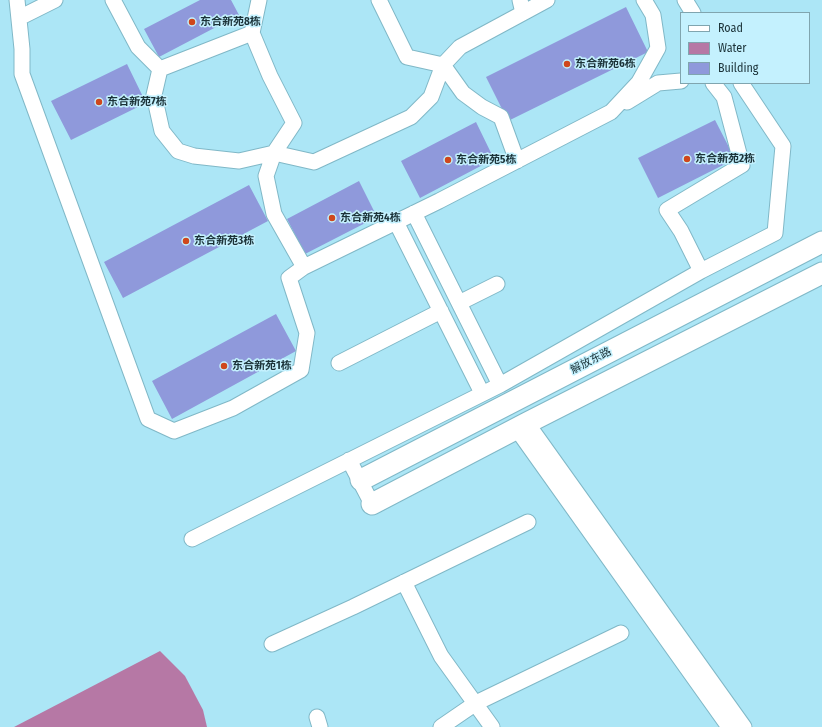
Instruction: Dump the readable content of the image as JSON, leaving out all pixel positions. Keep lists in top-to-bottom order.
{
  "streets": {
    "main road": ["解放东路"]
  },
  "places": [
    "东合新苑8栋",
    "东合新苑6栋",
    "东合新苑7栋",
    "东合新苑2栋",
    "东合新苑5栋",
    "东合新苑4栋",
    "东合新苑3栋",
    "东合新苑1栋"
  ],
  "legend": ["Road", "Water", "Building"]
}
